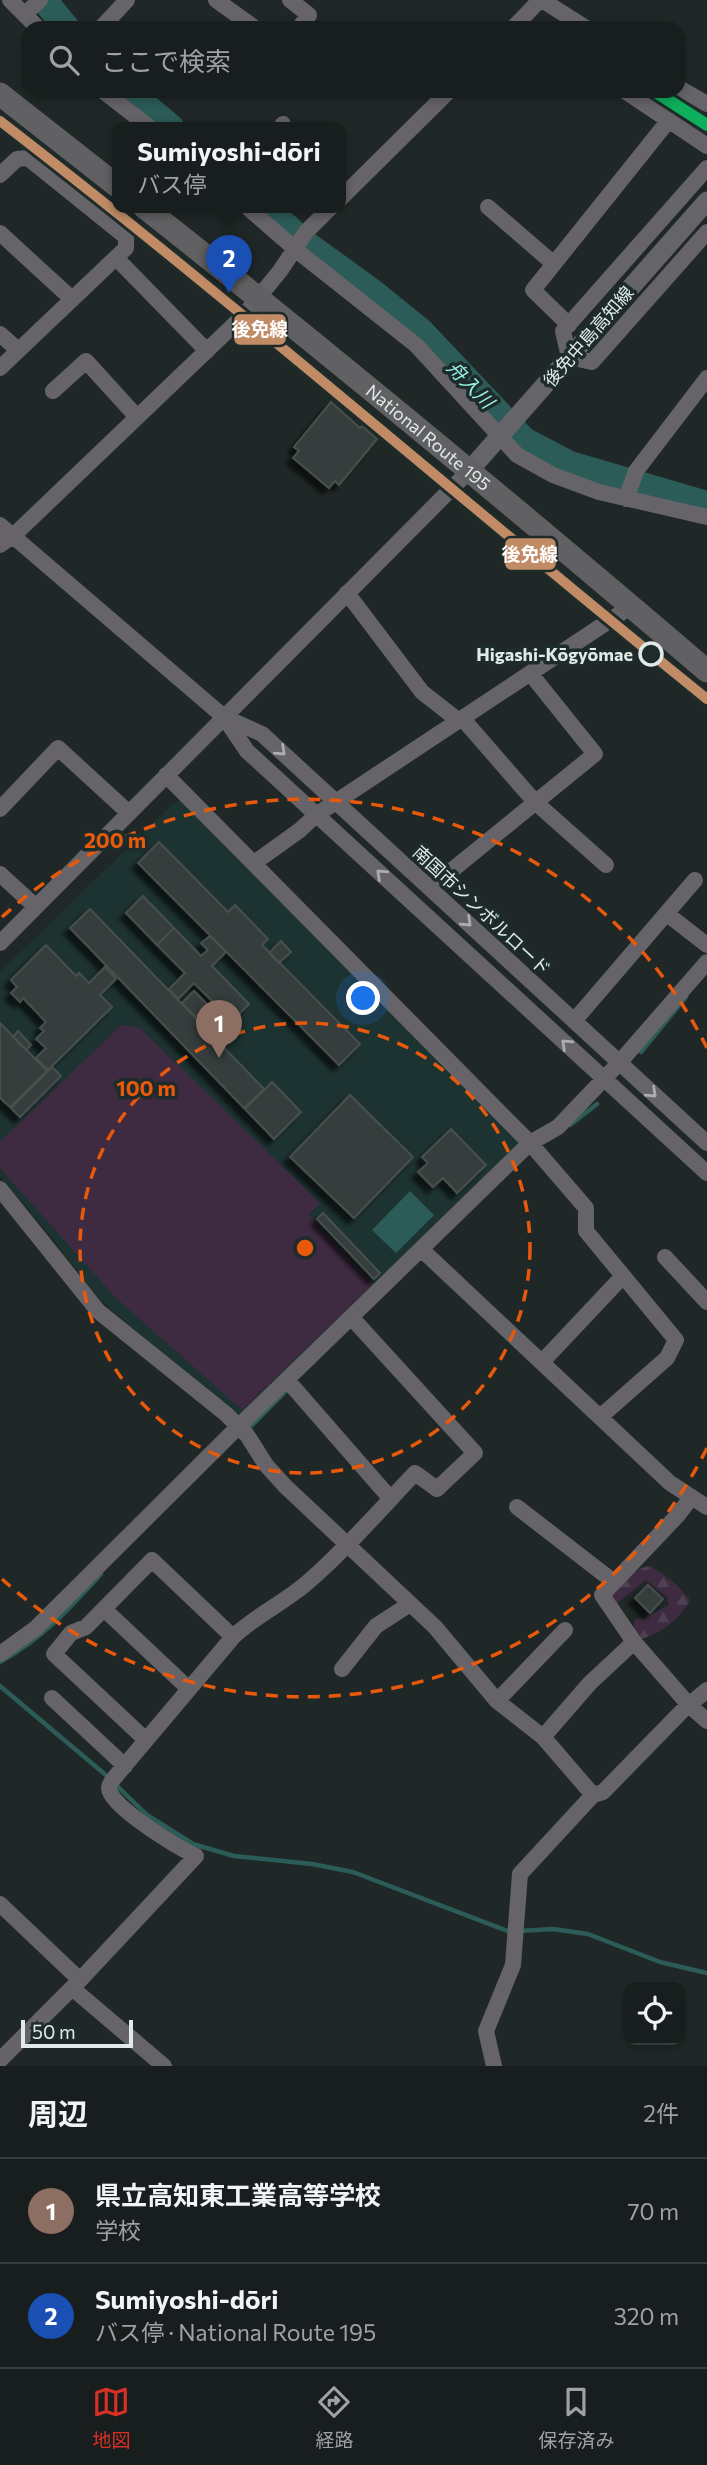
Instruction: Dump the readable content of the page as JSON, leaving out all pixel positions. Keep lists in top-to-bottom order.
{
  "streets": {
    "highway": ["National Route 195"],
    "main road": ["後免中島高知線"],
    "street": ["南国市シンボルロード"]
  },
  "crossings": [
    ["後免中島高知線", "National Route 195"]
  ],
  "water": ["舟入川"],
  "places": ["Higashi-Kōgyōmae"],
  "lines": ["transit line 後免線"],
  "scale_bar": "50 m",
  "page": {
    "search": "ここで検索",
    "popup": ["Sumiyoshi-dōri", "バス停"],
    "pins": ["2", "1"],
    "scale": "50 m",
    "heading": ["周辺", "2件"],
    "list": [
      {
        "mark": "1",
        "name": "県立高知東工業高等学校",
        "note": "学校",
        "value": "70 m"
      },
      {
        "mark": "2",
        "name": "Sumiyoshi-dōri",
        "note": "バス停 · National Route 195",
        "value": "320 m"
      }
    ],
    "nav": ["地図", "経路", "保存済み"]
  },
  "rings": ["200 m", "100 m"]
}
